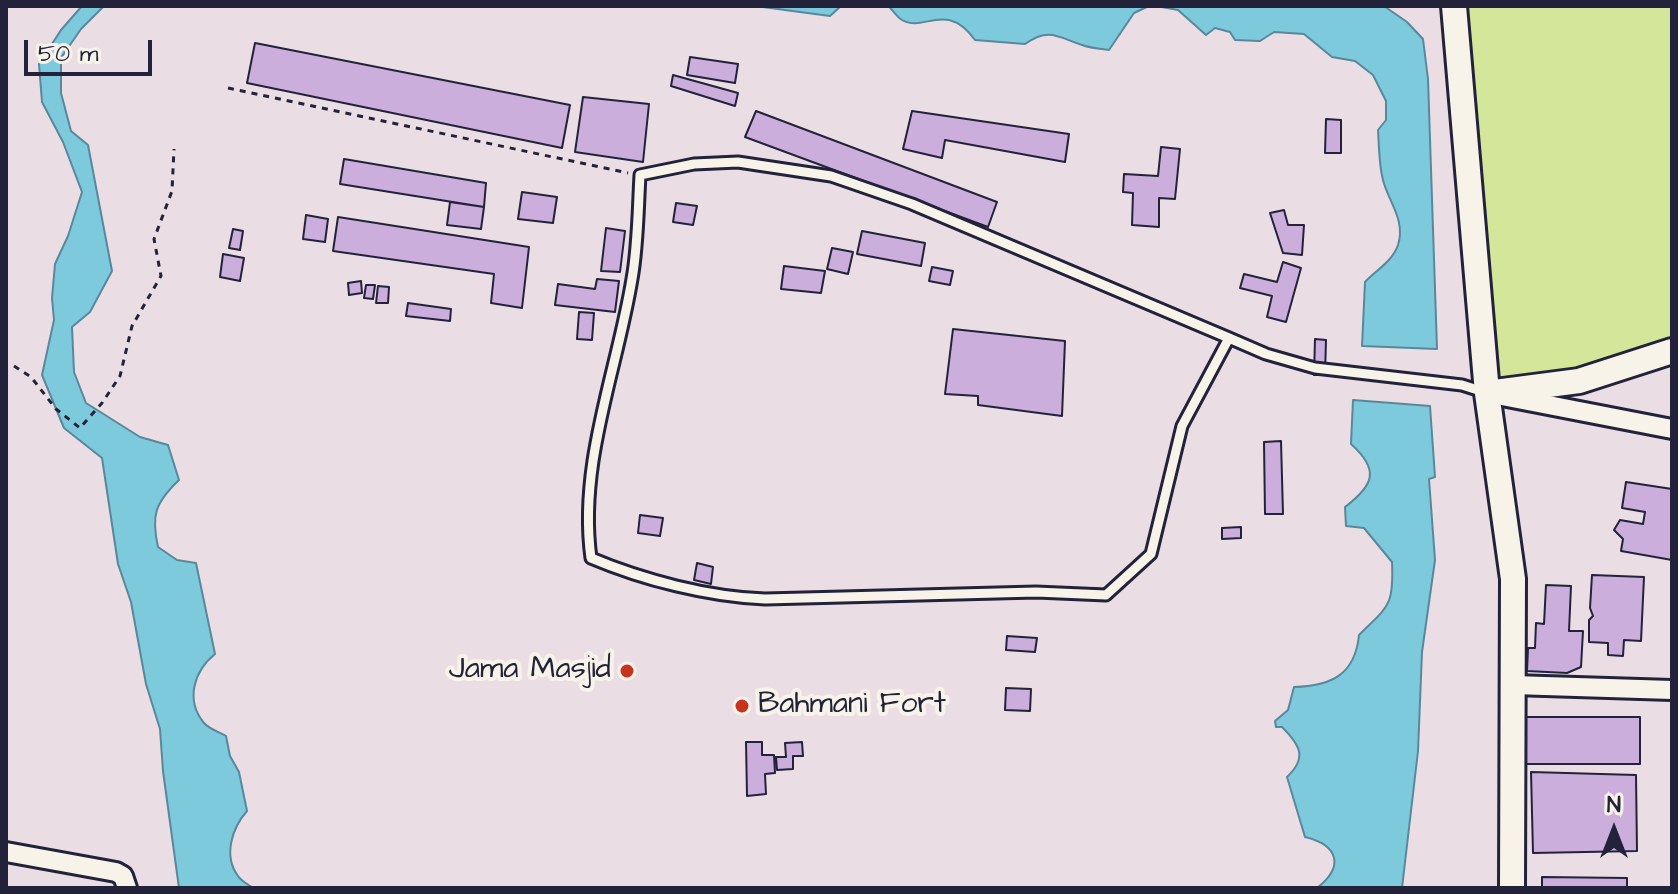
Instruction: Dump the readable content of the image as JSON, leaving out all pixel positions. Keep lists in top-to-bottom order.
{
  "places": ["Jama Masjid", "Bahmani Fort"],
  "scale_bar": "50 m",
  "north": "top"
}
